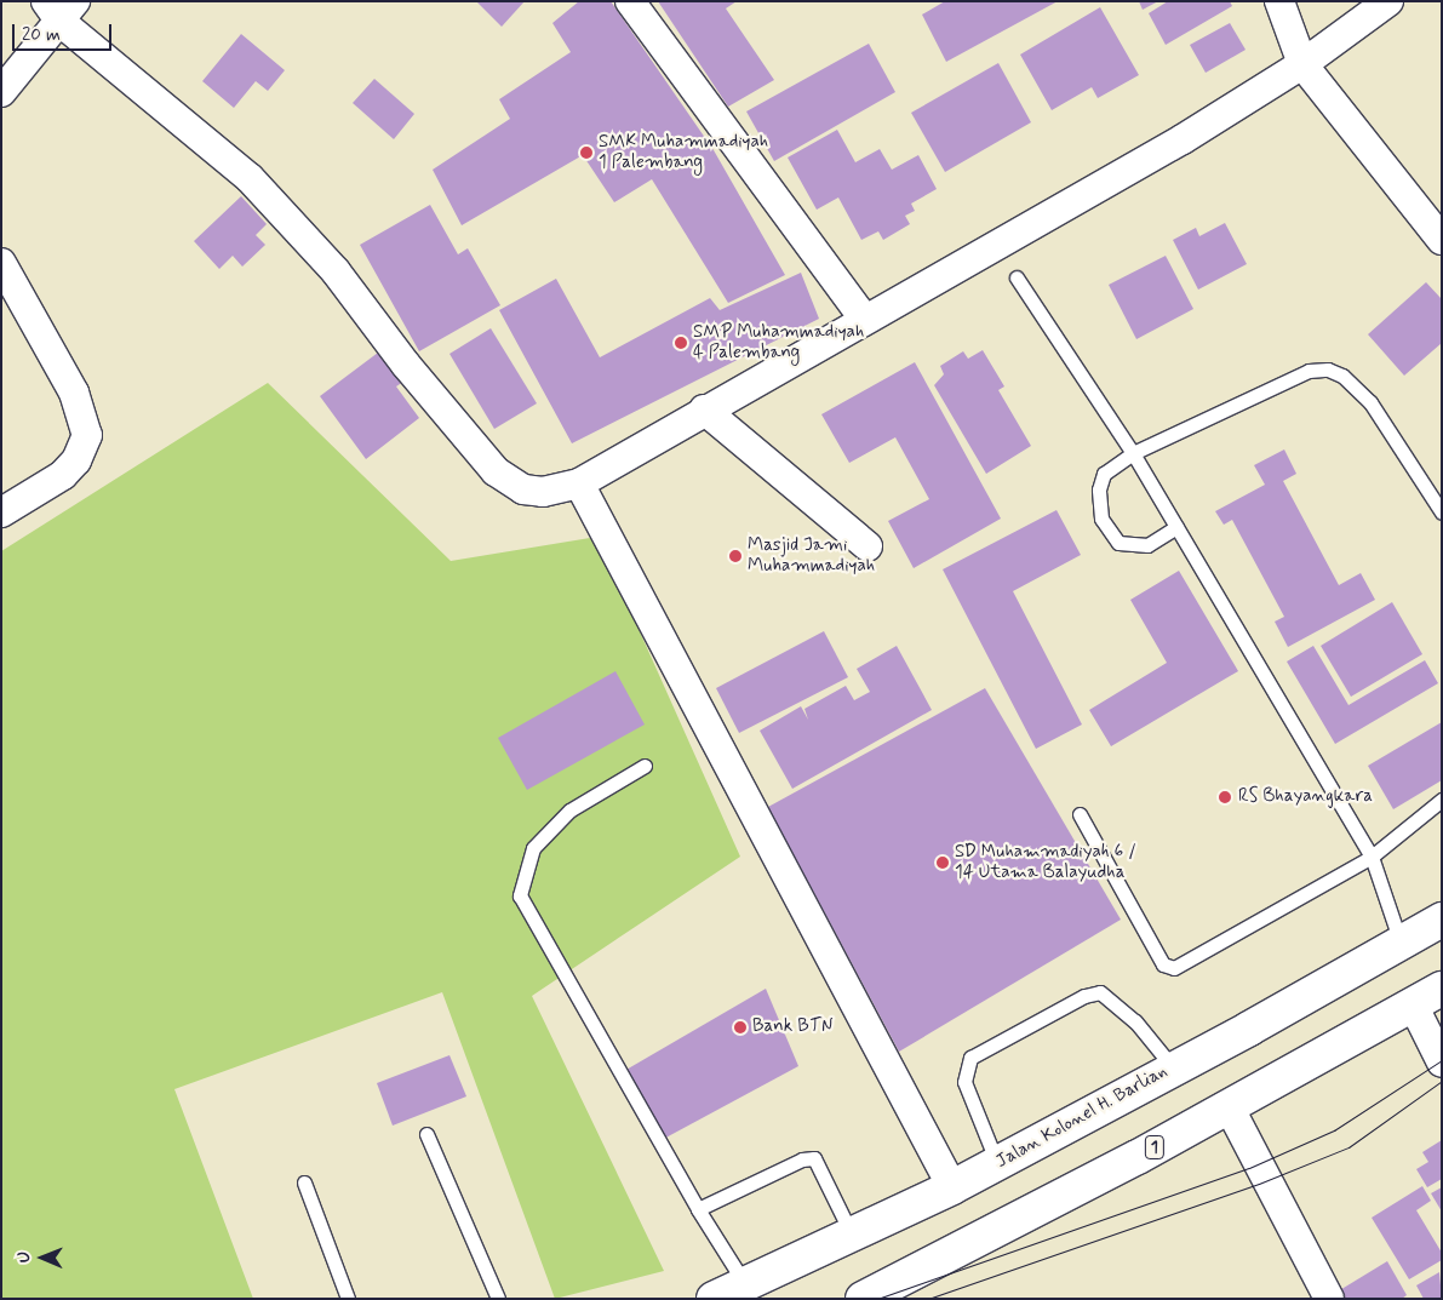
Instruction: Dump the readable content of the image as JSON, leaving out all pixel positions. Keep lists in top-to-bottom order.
{
  "streets": {
    "highway": ["Jalan Kolonel H. Barlian", "1"]
  },
  "places": [
    "SMK Muhammadiyah 1 Palembang",
    "SMP Muhammadiyah 4 Palembang",
    "Masjid Jami Muhammadiyah",
    "RS Bhayangkara",
    "SD Muhammadiyah 6 / 14 Utama Balayudha",
    "Bank BTN"
  ],
  "scale_bar": "20 m",
  "north": "left"
}
